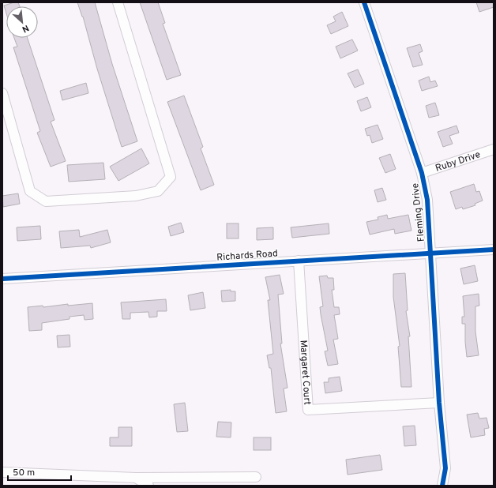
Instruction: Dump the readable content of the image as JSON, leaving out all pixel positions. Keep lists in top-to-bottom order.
{
  "streets": {
    "street": [
      "Ruby Drive",
      "Fleming Drive",
      "Richards Road",
      "Margaret Court"
    ]
  },
  "crossings": [
    ["Ruby Drive", "Fleming Drive"],
    ["Fleming Drive", "Richards Road"],
    ["Fleming Drive", "Margaret Court"],
    ["Richards Road", "Margaret Court"]
  ],
  "scale_bar": "50 m",
  "north": "bottom right"
}
